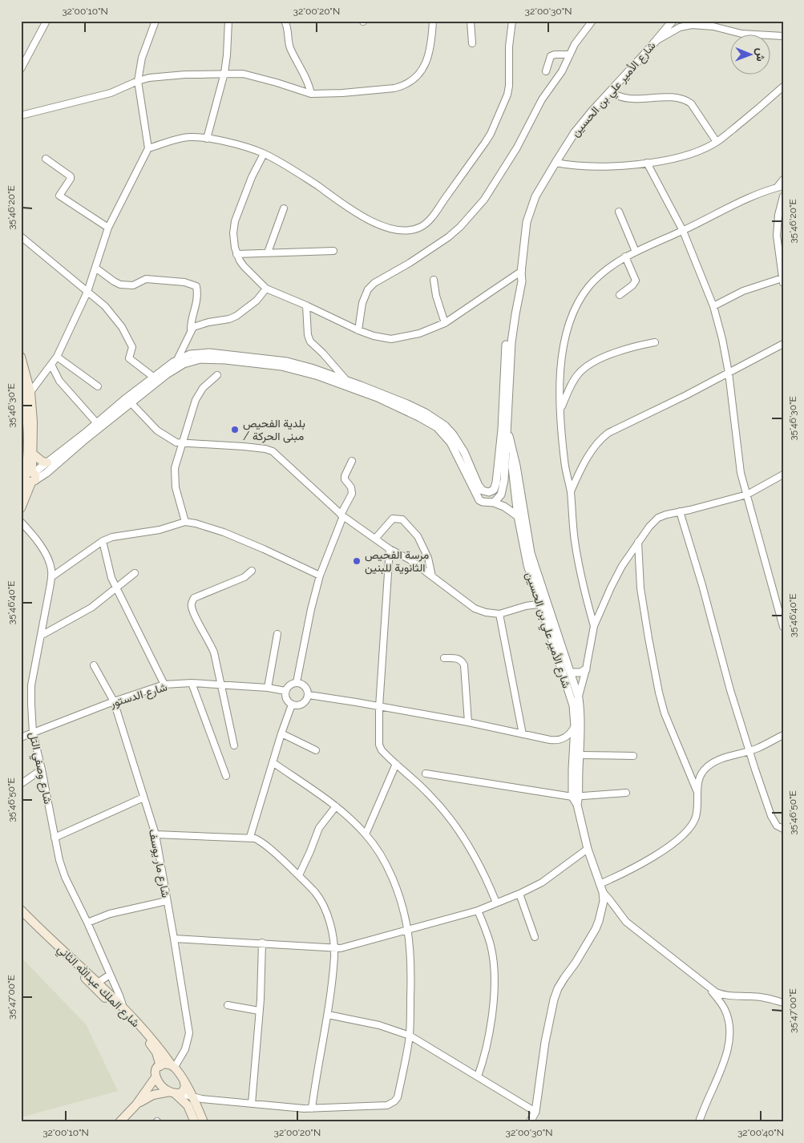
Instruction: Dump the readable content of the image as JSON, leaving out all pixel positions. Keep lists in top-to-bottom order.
{
  "streets": {
    "main road": ["شارع الملك عبدالله الثاني"],
    "street": [
      "شارع الأمير علي بن الحسين",
      "شارع الدستور",
      "شارع وصفي التل",
      "شارع مار يوسف"
    ]
  },
  "crossings": [
    ["شارع الدستور", "شارع وصفي التل"],
    ["شارع الدستور", "شارع مار يوسف"],
    ["شارع وصفي التل", "شارع الملك عبدالله الثاني"],
    ["شارع مار يوسف", "شارع الملك عبدالله الثاني"]
  ],
  "places": ["بلدية الفحيص / مبنى الحركة", "مرسة الفحيص الثانوية للبنين"],
  "north": "right",
  "coordinates": [
    "32°00'10\"N",
    "32°00'20\"N",
    "32°00'30\"N",
    "35°46'20\"E",
    "35°46'30\"E",
    "35°46'40\"E",
    "35°46'50\"E",
    "35°47'00\"E",
    "32°00'40\"N"
  ]
}
